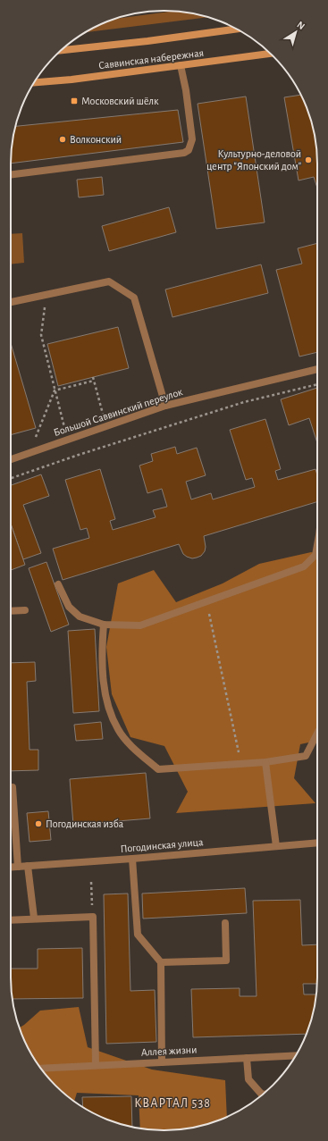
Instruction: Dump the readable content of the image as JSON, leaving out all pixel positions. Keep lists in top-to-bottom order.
{
  "streets": {
    "main road": ["Саввинская набережная"],
    "street": ["Большой Саввинский переулок", "Погодинская улица", "Аллея жизни"]
  },
  "districts": ["КВАРТАЛ 538"],
  "places": {
    "transit": ["Московский шёлк"],
    "other": ["Волконский", "Культурно-деловой центр \"Японский дом\"", "Погодинская изба"]
  },
  "north": "top right"
}
